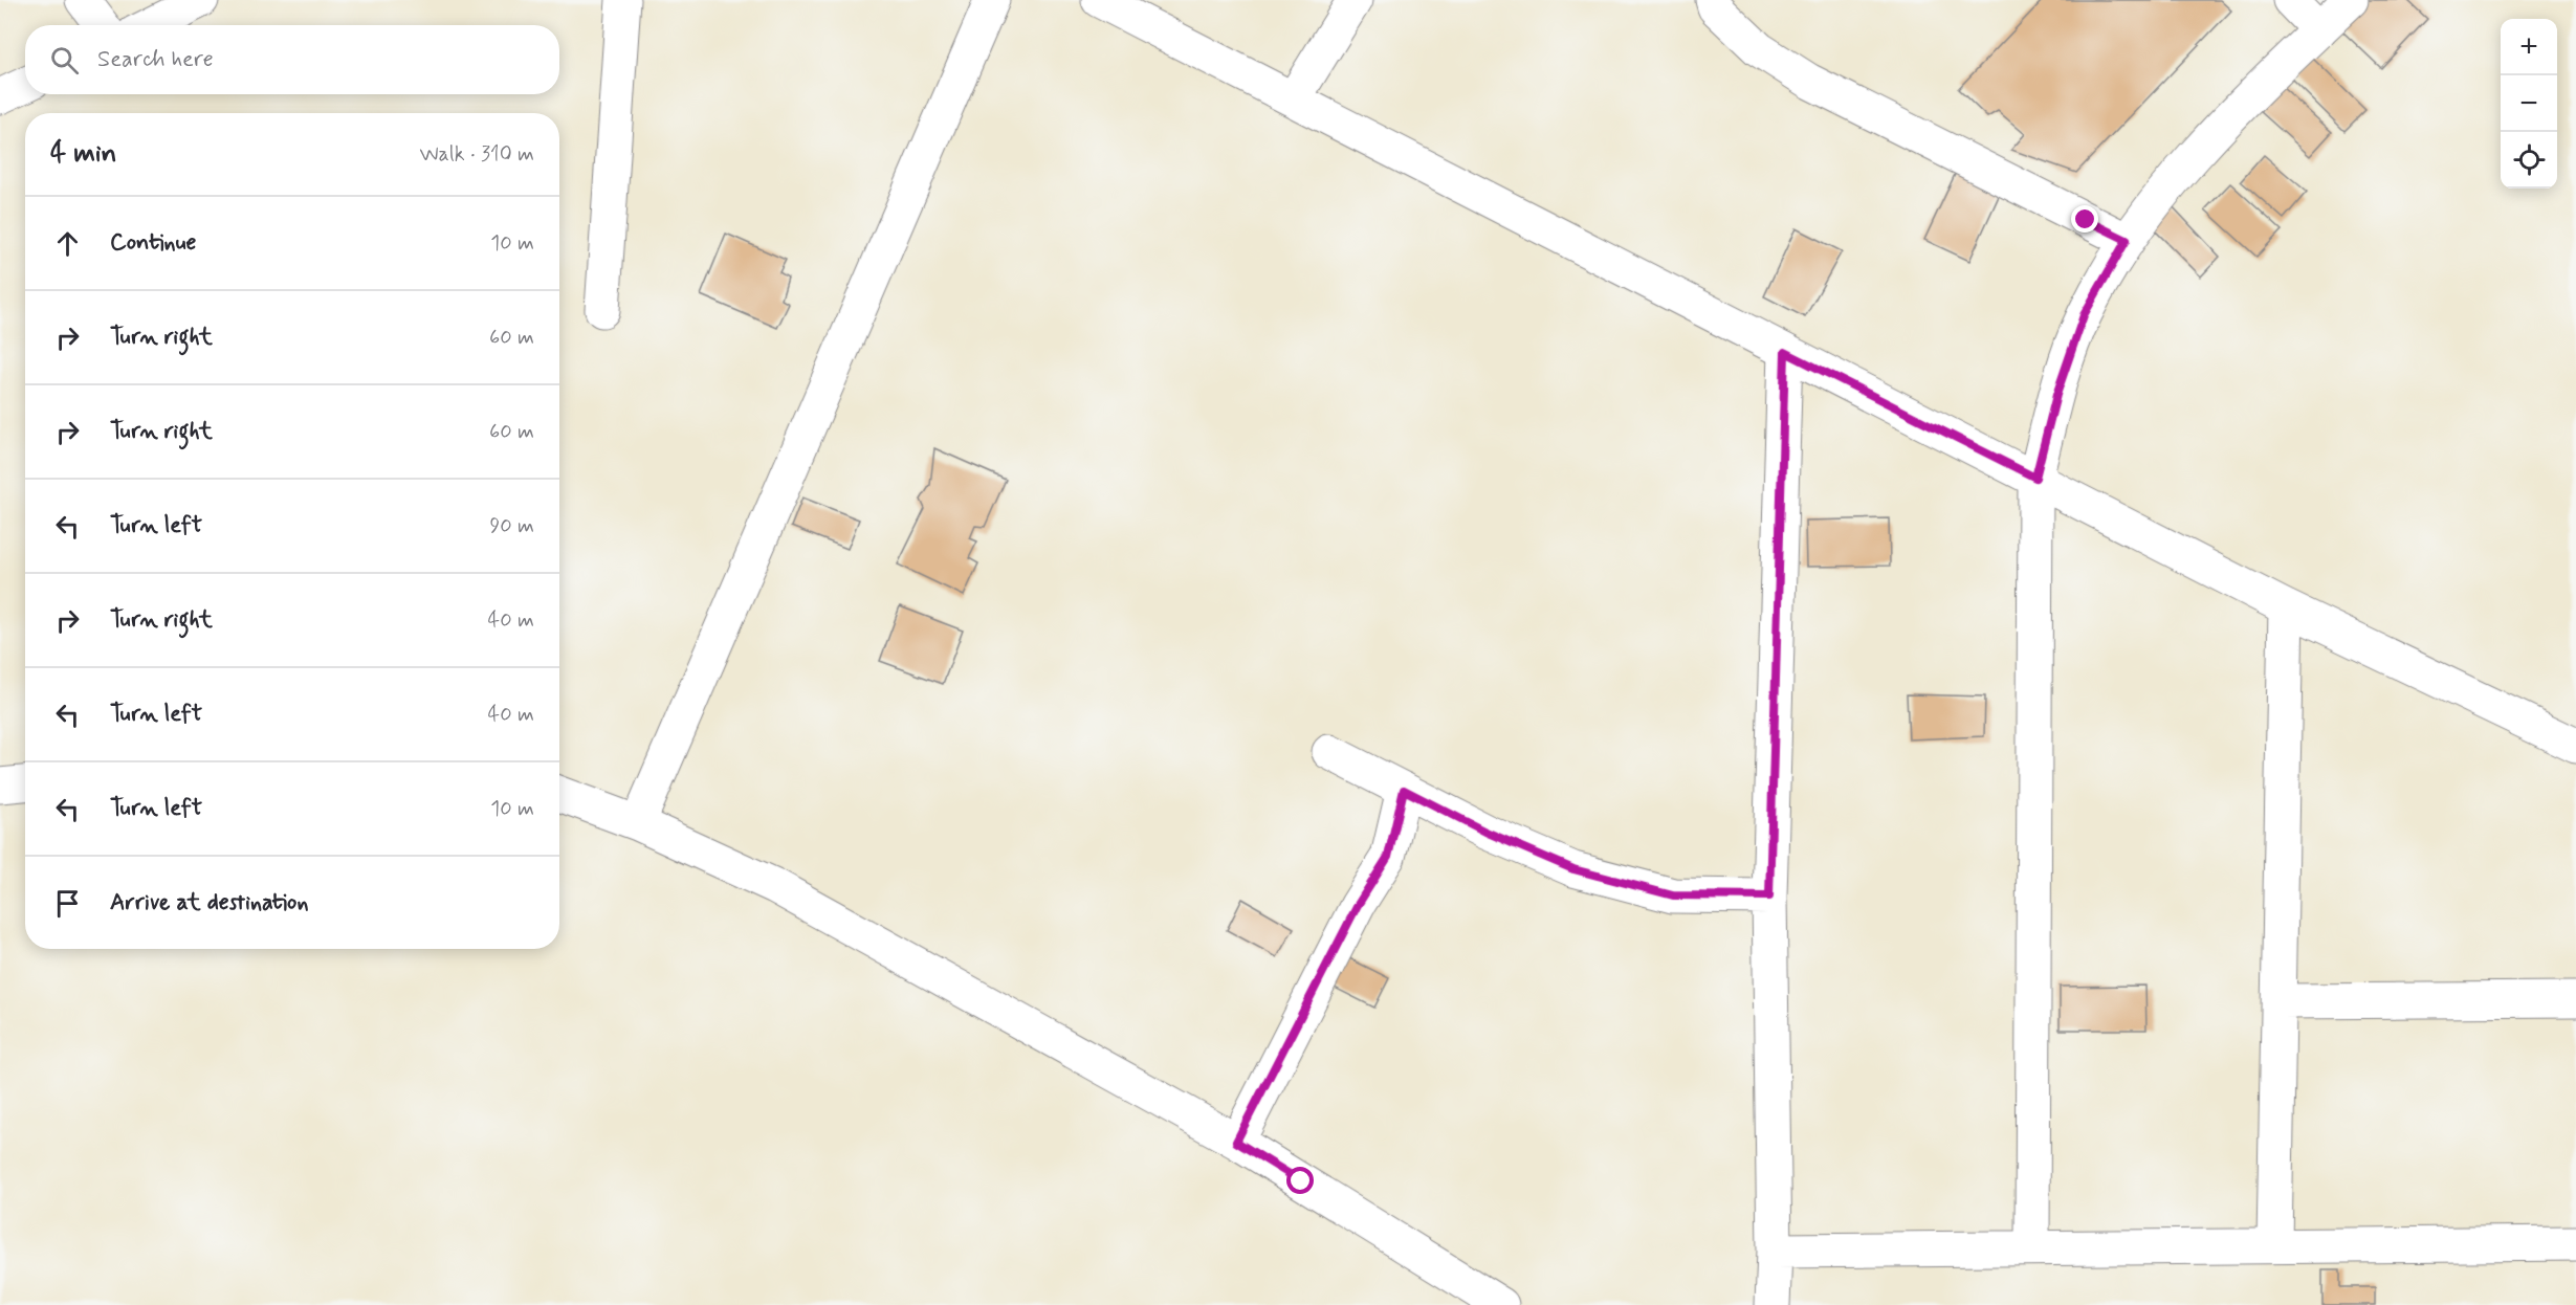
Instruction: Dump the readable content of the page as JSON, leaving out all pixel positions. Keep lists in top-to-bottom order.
{
  "page": {
    "map_buttons": ["+", "−"],
    "search": "Search here",
    "heading": ["4 min", "Walk · 310 m"],
    "list": [
      ["Continue", "10 m"],
      ["Turn right", "60 m"],
      ["Turn right", "60 m"],
      ["Turn left", "90 m"],
      ["Turn right", "40 m"],
      ["Turn left", "40 m"],
      ["Turn left", "10 m"],
      "Arrive at destination"
    ]
  }
}
